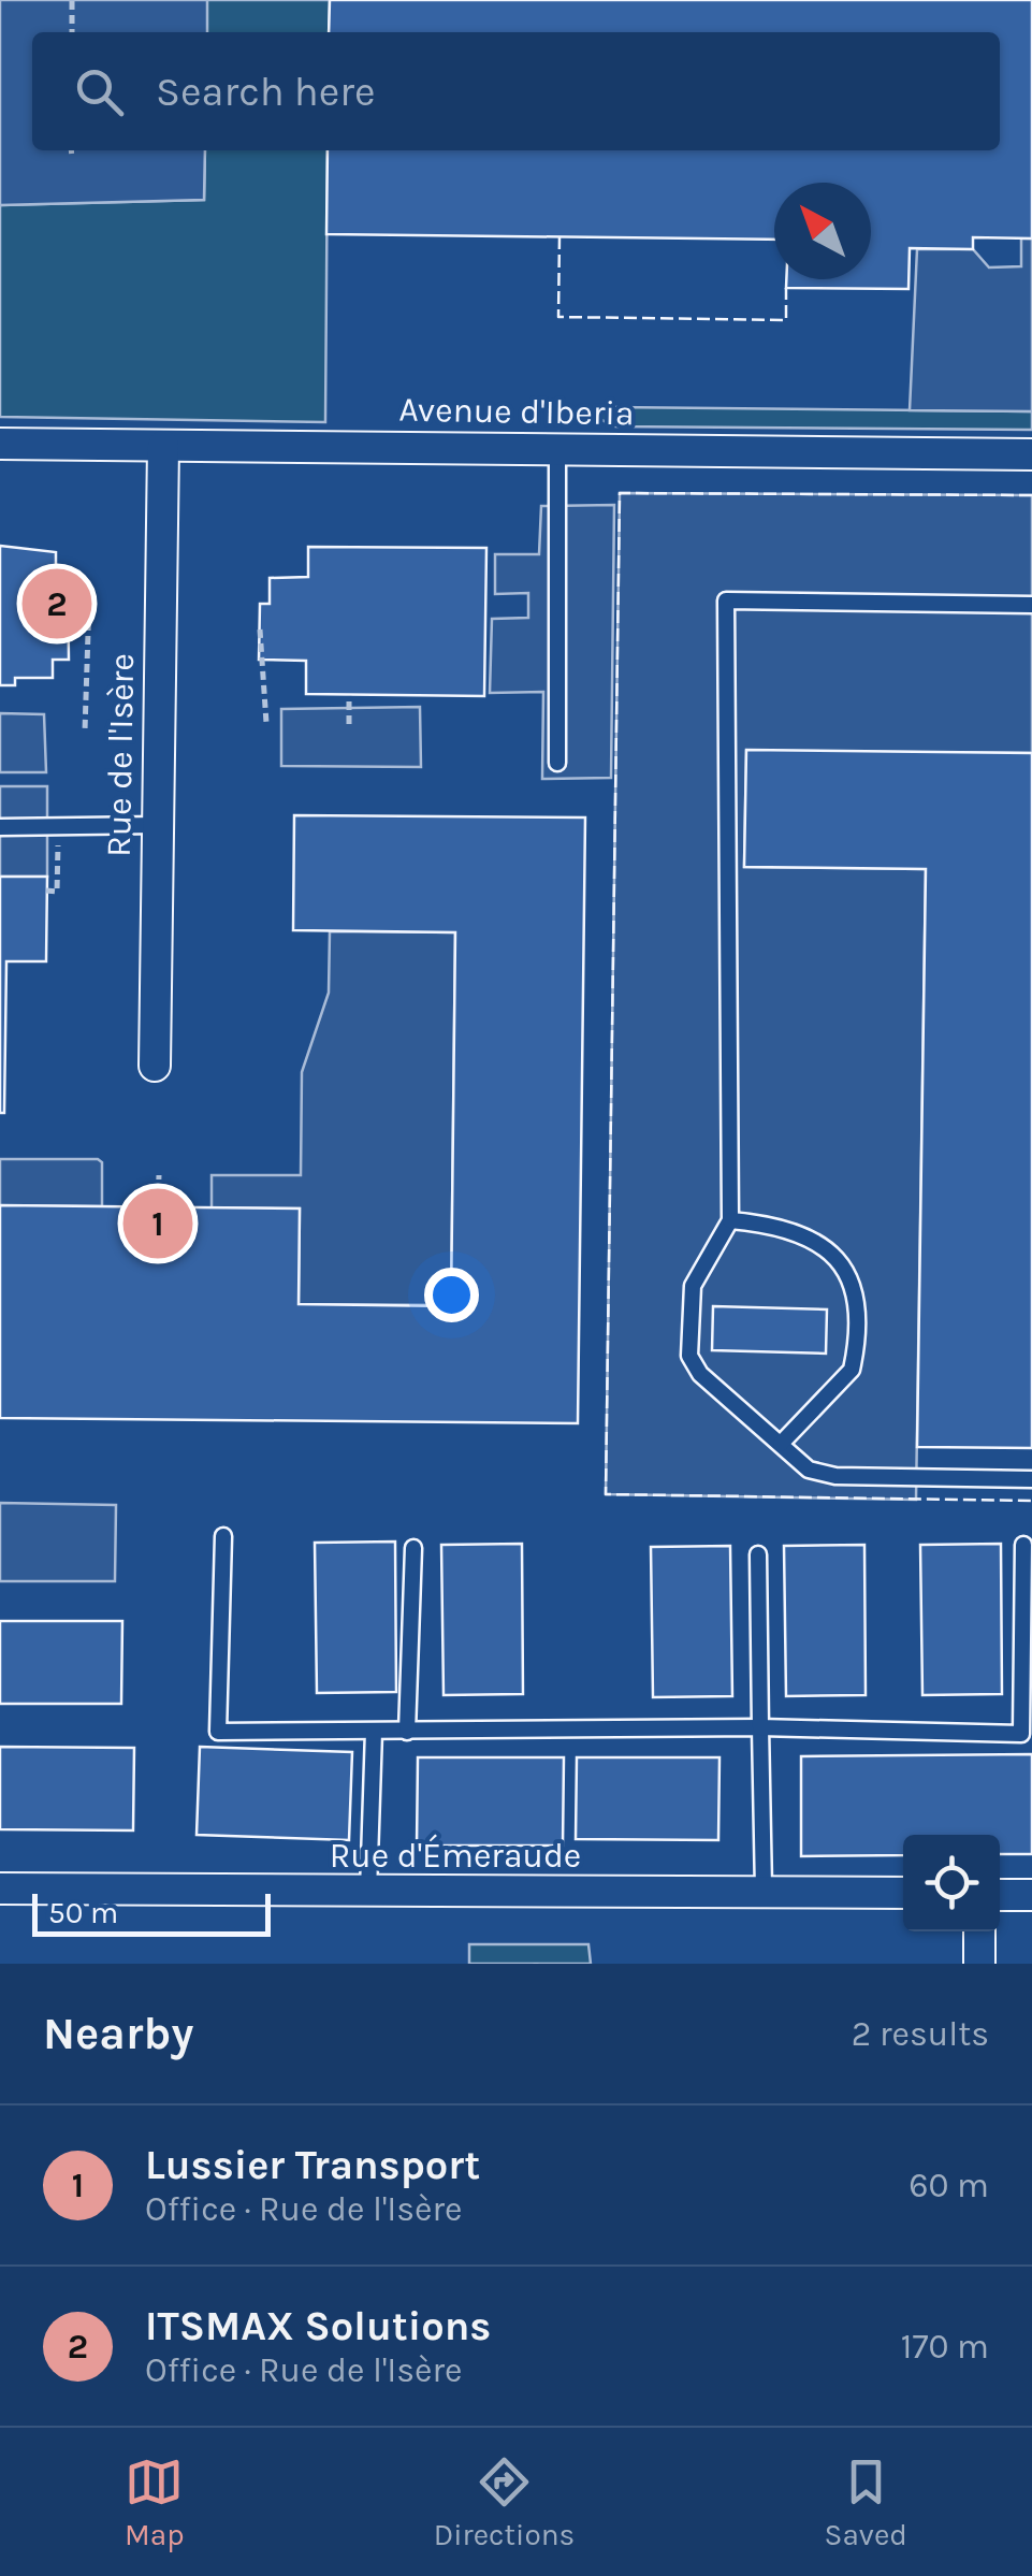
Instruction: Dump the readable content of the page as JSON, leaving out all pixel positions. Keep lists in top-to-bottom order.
{
  "streets": {
    "street": ["Avenue d'Iberia", "Rue de l'Isère", "Rue d'Émeraude"]
  },
  "crossings": [
    ["Avenue d'Iberia", "Rue de l'Isère"]
  ],
  "scale_bar": "50 m",
  "north": "top left",
  "page": {
    "search": "Search here",
    "pins": ["2", "1"],
    "scale": "50 m",
    "heading": ["Nearby", "2 results"],
    "list": [
      {
        "mark": "1",
        "name": "Lussier Transport",
        "note": "Office · Rue de l'Isère",
        "value": "60 m"
      },
      {
        "mark": "2",
        "name": "ITSMAX Solutions",
        "note": "Office · Rue de l'Isère",
        "value": "170 m"
      }
    ],
    "nav": ["Map", "Directions", "Saved"]
  }
}
